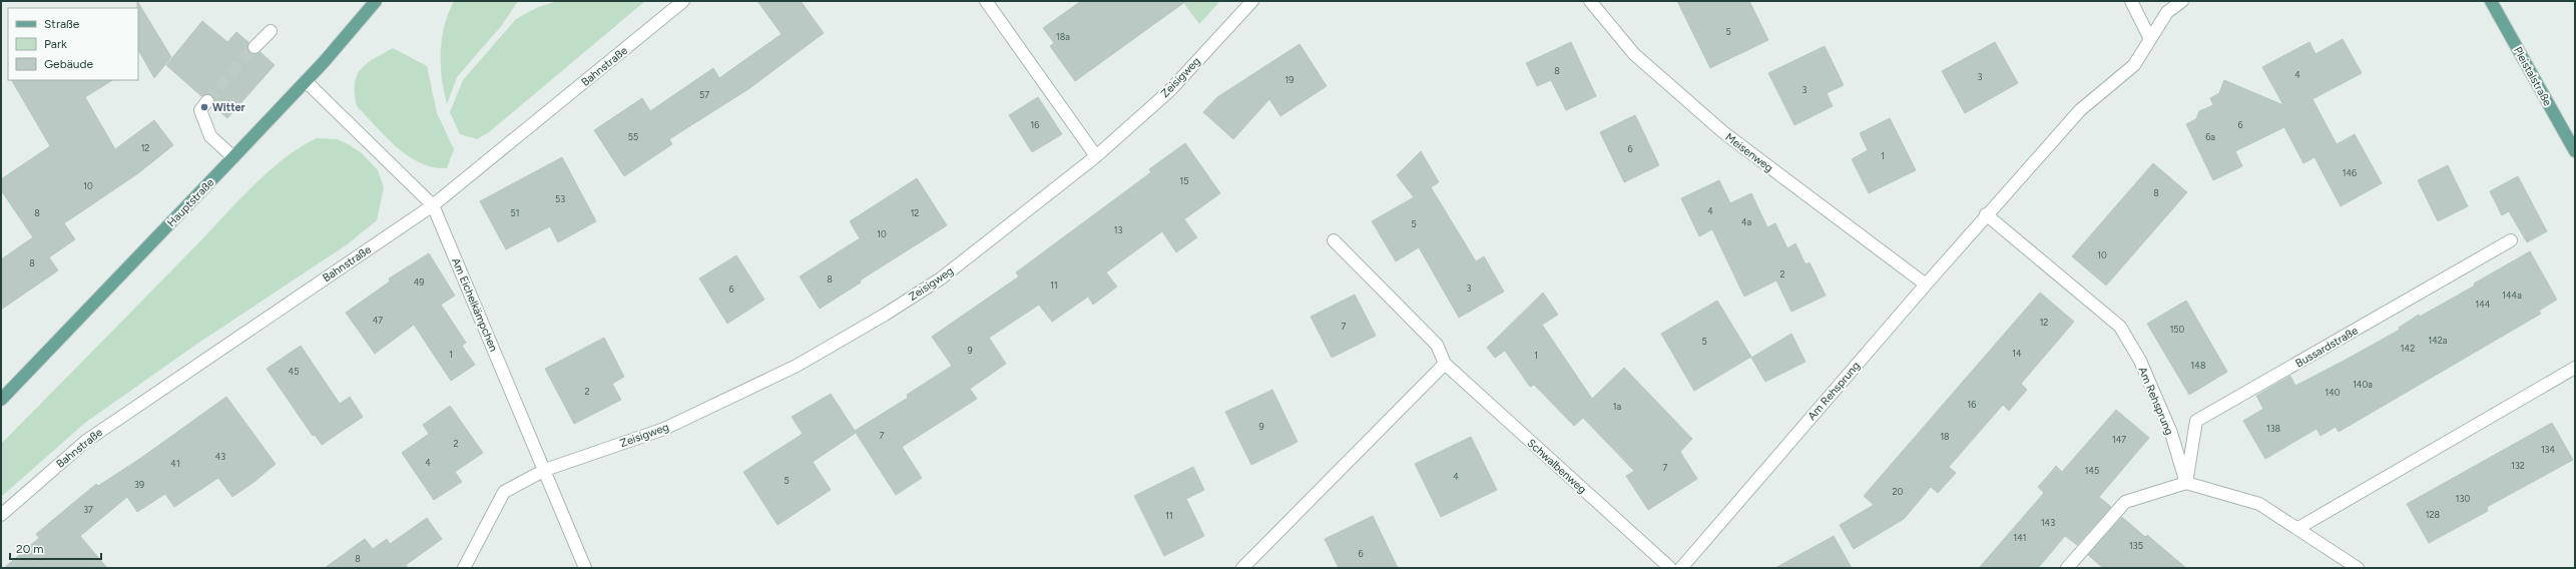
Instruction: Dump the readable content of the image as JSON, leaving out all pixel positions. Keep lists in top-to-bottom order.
{
  "streets": {
    "main road": ["Pleistalstraße", "Hauptstraße"],
    "street": [
      "Bahnstraße",
      "Zeisigweg",
      "Meisenweg",
      "Am Eichelkämpchen",
      "Bussardstraße",
      "Am Rehsprung",
      "Schwalbenweg"
    ]
  },
  "crossings": [
    ["Bahnstraße", "Am Eichelkämpchen"],
    ["Zeisigweg", "Am Eichelkämpchen"],
    ["Meisenweg", "Am Rehsprung"],
    ["Hauptstraße", "Am Eichelkämpchen"],
    ["Bussardstraße", "Am Rehsprung"]
  ],
  "places": ["Witter"],
  "house_numbers": [
    "5",
    "18a",
    "8",
    "4",
    "3",
    "19",
    "3",
    "57",
    "16",
    "6",
    "55",
    "6a",
    "12",
    "6",
    "1",
    "146",
    "15",
    "10",
    "8",
    "53",
    "4",
    "8",
    "51",
    "12",
    "4a",
    "5",
    "13",
    "10",
    "10",
    "8",
    "2",
    "8",
    "49",
    "11",
    "3",
    "6",
    "144a",
    "144",
    "47",
    "12",
    "7",
    "150",
    "142a",
    "5",
    "142",
    "9",
    "14",
    "1",
    "1",
    "148",
    "45",
    "140a",
    "2",
    "140",
    "16",
    "1a",
    "9",
    "138",
    "7",
    "18",
    "147",
    "2",
    "134",
    "43",
    "4",
    "41",
    "132",
    "7",
    "145",
    "4",
    "5",
    "39",
    "20",
    "130",
    "37",
    "128",
    "11",
    "143",
    "141",
    "135",
    "6",
    "8"
  ],
  "legend": ["Straße", "Park", "Gebäude"],
  "scale_bar": "20 m"
}
